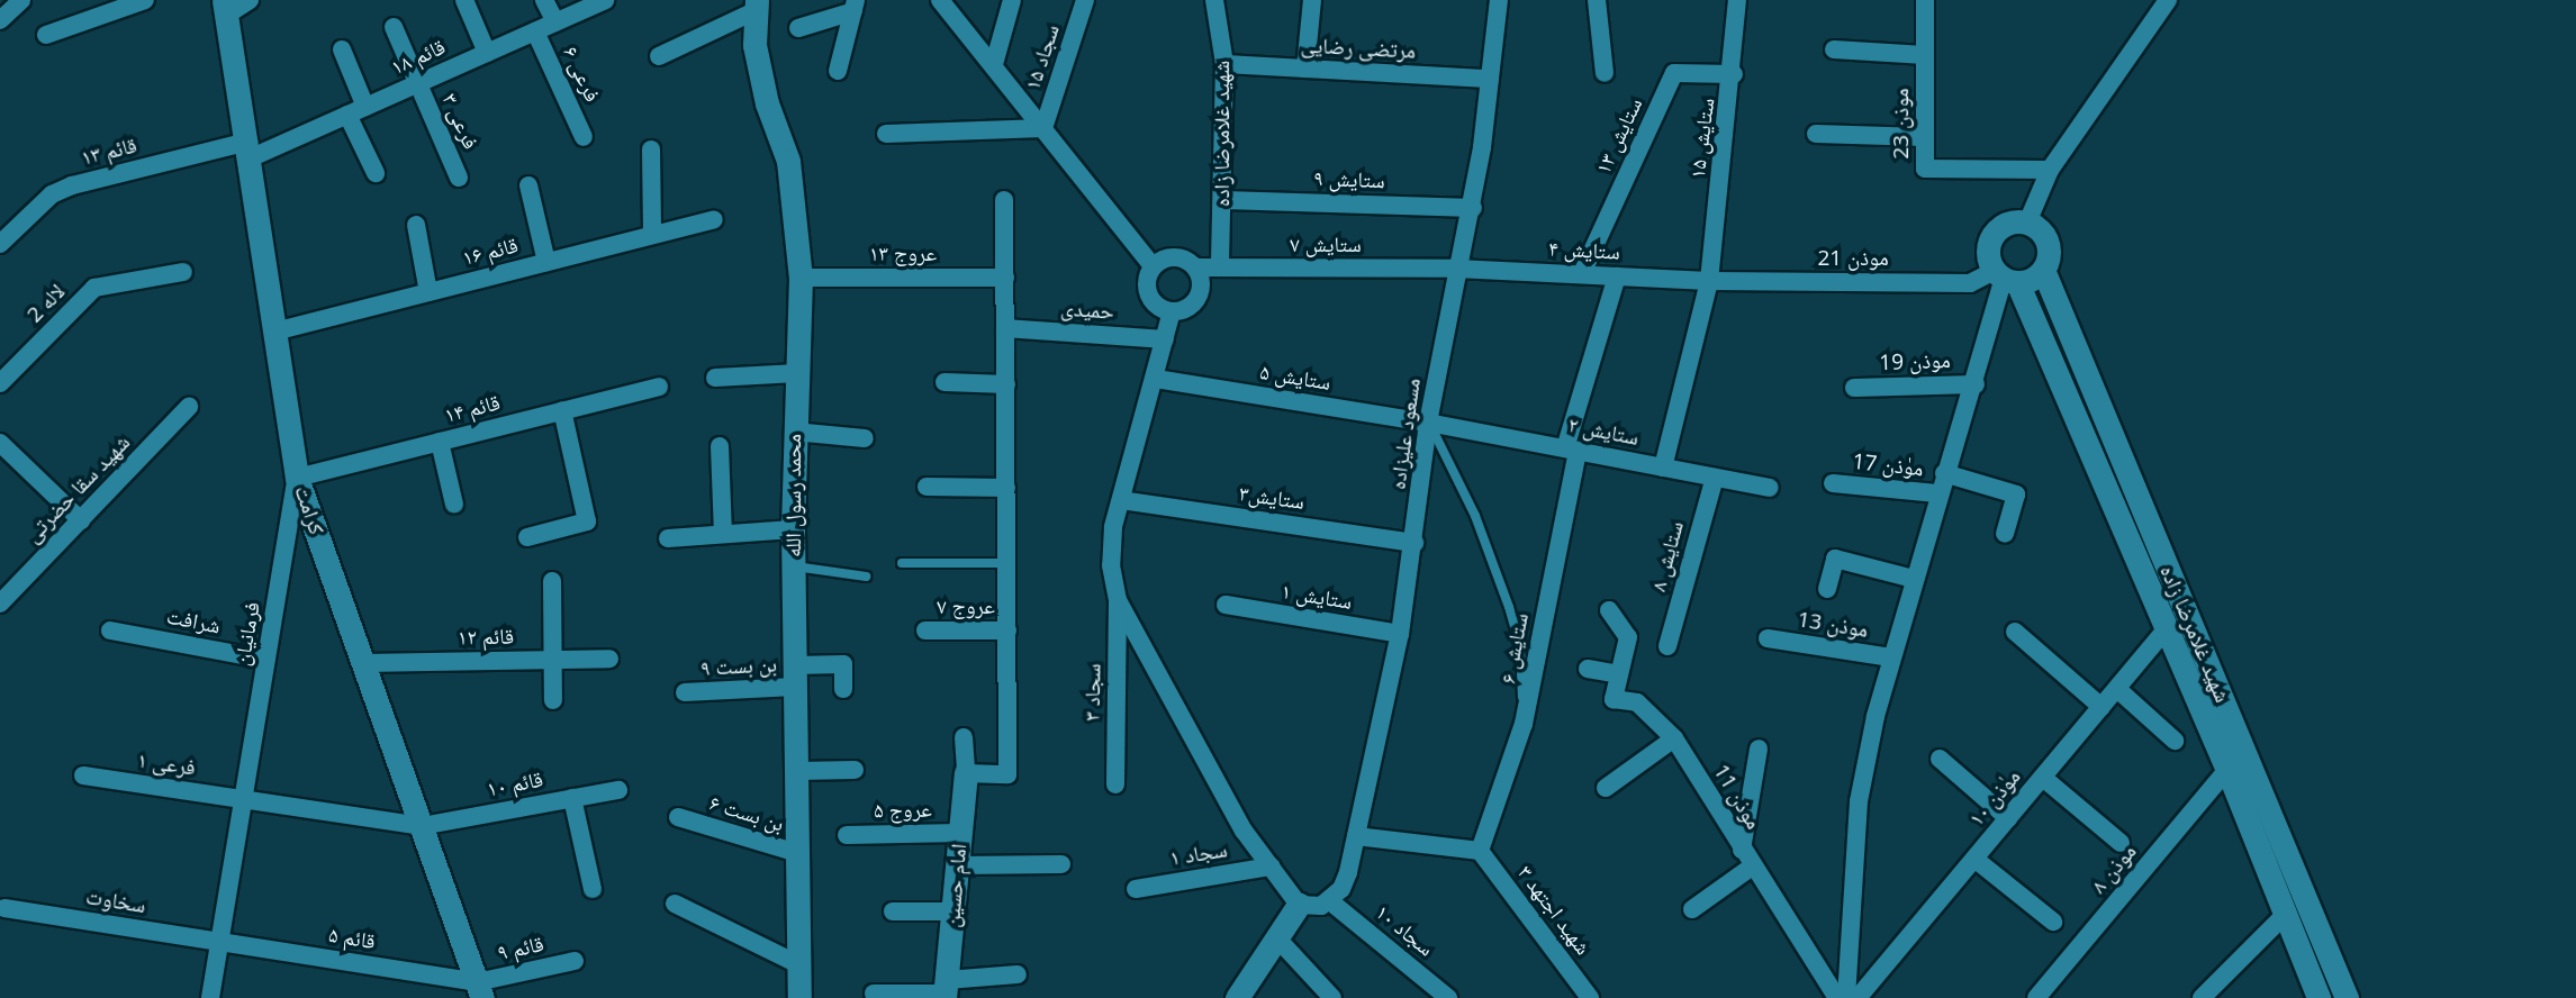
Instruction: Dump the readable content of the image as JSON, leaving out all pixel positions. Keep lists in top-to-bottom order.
{
  "streets": {
    "street": [
      "مرتضی رضایی",
      "قائم ۱۸",
      "سجاد ۱۵",
      "فرعی ۶",
      "فرعی ۳",
      "موذن 23",
      "شهید غلامرضا زاده",
      "ستایش ۱۳",
      "ستایش ۱۵",
      "قائم ۱۳",
      "ستایش ۹",
      "ستایش ۷",
      "ستایش ۴",
      "قائم ۱۶",
      "عروج ۱۳",
      "موذن 21",
      "لاله 2",
      "حمیدی",
      "موذن 19",
      "ستایش ۵",
      "قائم ۱۴",
      "ستایش ۲",
      "مسعود علیزاده",
      "موٰذن 17",
      "شهید سقا حضرتی",
      "محمد رسول الله",
      "ستایش۳",
      "کرامت",
      "ستایش ۸",
      "ستایش ۱",
      "عروج ۷",
      "شرافت",
      "موذن 13",
      "فرمانیان",
      "قائم ۱۲",
      "ستایش ۶",
      "بن بست ۹",
      "سجاد ۳",
      "فرعی ۱",
      "قائم ۱۰",
      "موذن 11",
      "موٰذن ۱۰",
      "عروج ۵",
      "بن بست ۶",
      "سجاد ۱",
      "موذن ۸",
      "امام حسین",
      "سخاوت",
      "شهید اجتهد ۳",
      "سجاد ۱۰",
      "قائم ۵",
      "قائم ۹"
    ]
  },
  "crossings": [
    ["مرتضی رضایی", "شهید غلامرضا زاده"],
    ["مرتضی رضایی", "مسعود علیزاده"],
    ["قائم ۱۸", "فرعی ۶"],
    ["قائم ۱۸", "فرعی ۳"],
    ["قائم ۱۸", "قائم ۱۳"],
    ["قائم ۱۸", "کرامت"],
    ["شهید غلامرضا زاده", "ستایش ۹"],
    ["شهید غلامرضا زاده", "ستایش ۷"],
    ["شهید غلامرضا زاده", "موذن 21"],
    ["شهید غلامرضا زاده", "موٰذن ۱۰"],
    ["شهید غلامرضا زاده", "موذن ۸"],
    ["ستایش ۱۳", "ستایش ۱۵"],
    ["ستایش ۱۳", "ستایش ۴"],
    ["ستایش ۱۵", "ستایش ۴"],
    ["ستایش ۱۵", "موذن 21"],
    ["قائم ۱۳", "کرامت"],
    ["ستایش ۹", "مسعود علیزاده"],
    ["ستایش ۷", "ستایش ۴"],
    ["ستایش ۷", "مسعود علیزاده"],
    ["ستایش ۴", "موذن 21"],
    ["ستایش ۴", "مسعود علیزاده"],
    ["قائم ۱۶", "کرامت"],
    ["عروج ۱۳", "محمد رسول الله"],
    ["ستایش ۵", "ستایش ۲"],
    ["ستایش ۵", "مسعود علیزاده"],
    ["قائم ۱۴", "کرامت"],
    ["قائم ۱۴", "فرمانیان"],
    ["ستایش ۲", "مسعود علیزاده"],
    ["ستایش ۲", "ستایش ۸"],
    ["ستایش ۲", "ستایش ۶"],
    ["مسعود علیزاده", "ستایش۳"],
    ["مسعود علیزاده", "ستایش ۱"],
    ["مسعود علیزاده", "سجاد ۱۰"],
    ["محمد رسول الله", "بن بست ۹"],
    ["محمد رسول الله", "بن بست ۶"],
    ["کرامت", "فرمانیان"],
    ["کرامت", "قائم ۱۲"],
    ["کرامت", "قائم ۱۰"],
    ["کرامت", "قائم ۵"],
    ["کرامت", "قائم ۹"],
    ["شرافت", "فرمانیان"],
    ["فرمانیان", "فرعی ۱"],
    ["فرمانیان", "سخاوت"],
    ["فرمانیان", "قائم ۵"],
    ["ستایش ۶", "شهید اجتهد ۳"],
    ["عروج ۵", "امام حسین"],
    ["سخاوت", "قائم ۵"],
    ["قائم ۵", "قائم ۹"]
  ]
}
